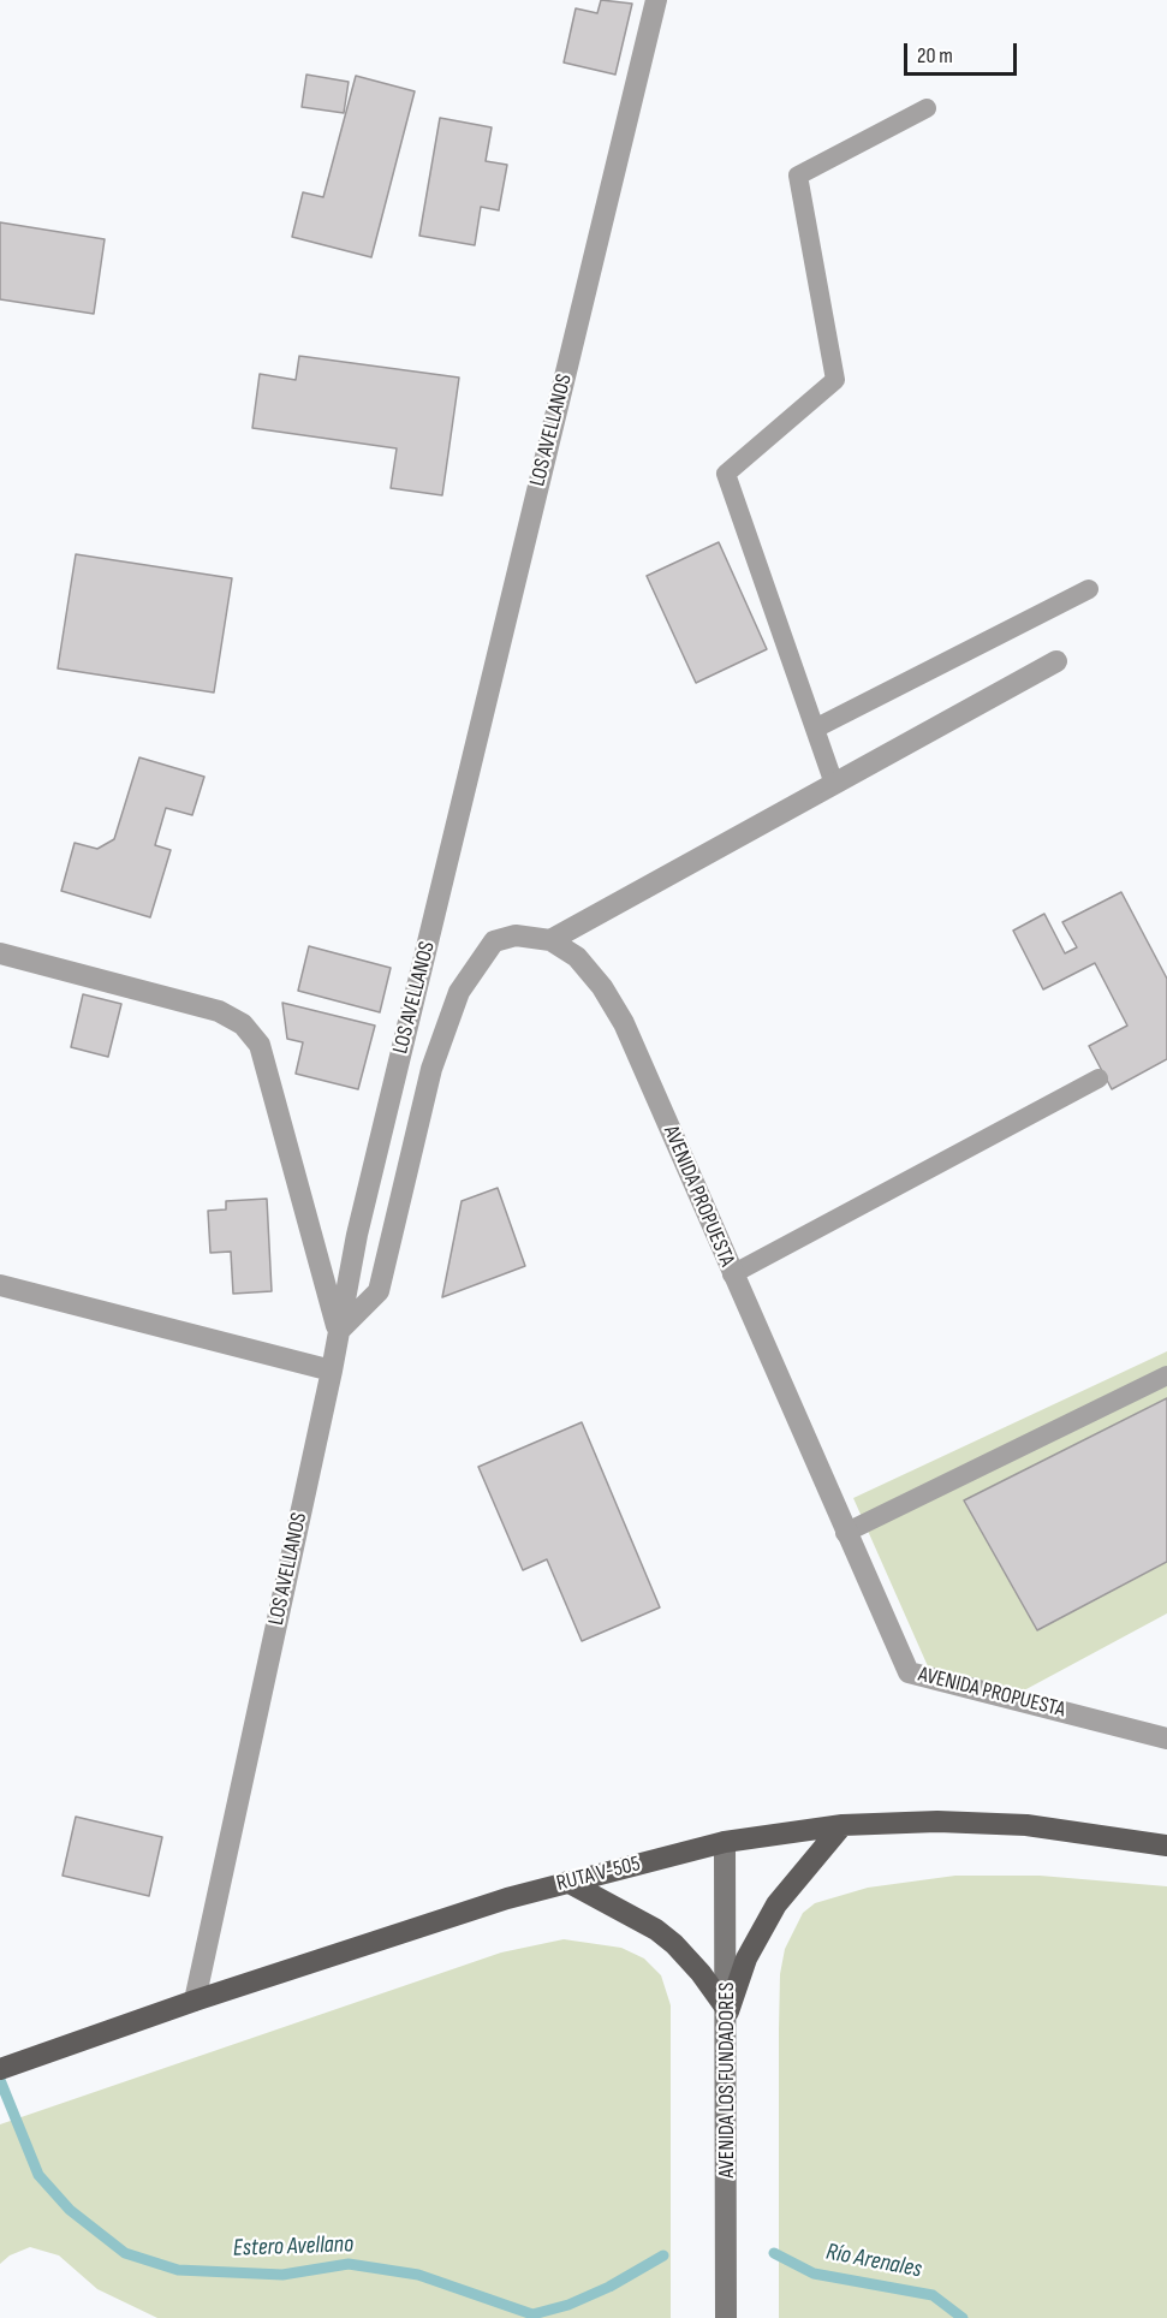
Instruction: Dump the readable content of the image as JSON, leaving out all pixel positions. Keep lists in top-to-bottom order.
{
  "streets": {
    "main road": ["RUTA V-505"],
    "street": ["LOS AVELLANOS", "AVENIDA PROPUESTA", "AVENIDA LOS FUNDADORES"]
  },
  "crossings": [
    ["LOS AVELLANOS", "AVENIDA PROPUESTA"],
    ["LOS AVELLANOS", "RUTA V-505"],
    ["RUTA V-505", "AVENIDA LOS FUNDADORES"]
  ],
  "water": ["Estero Avellano", "Río Arenales"],
  "scale_bar": "20 m"
}
